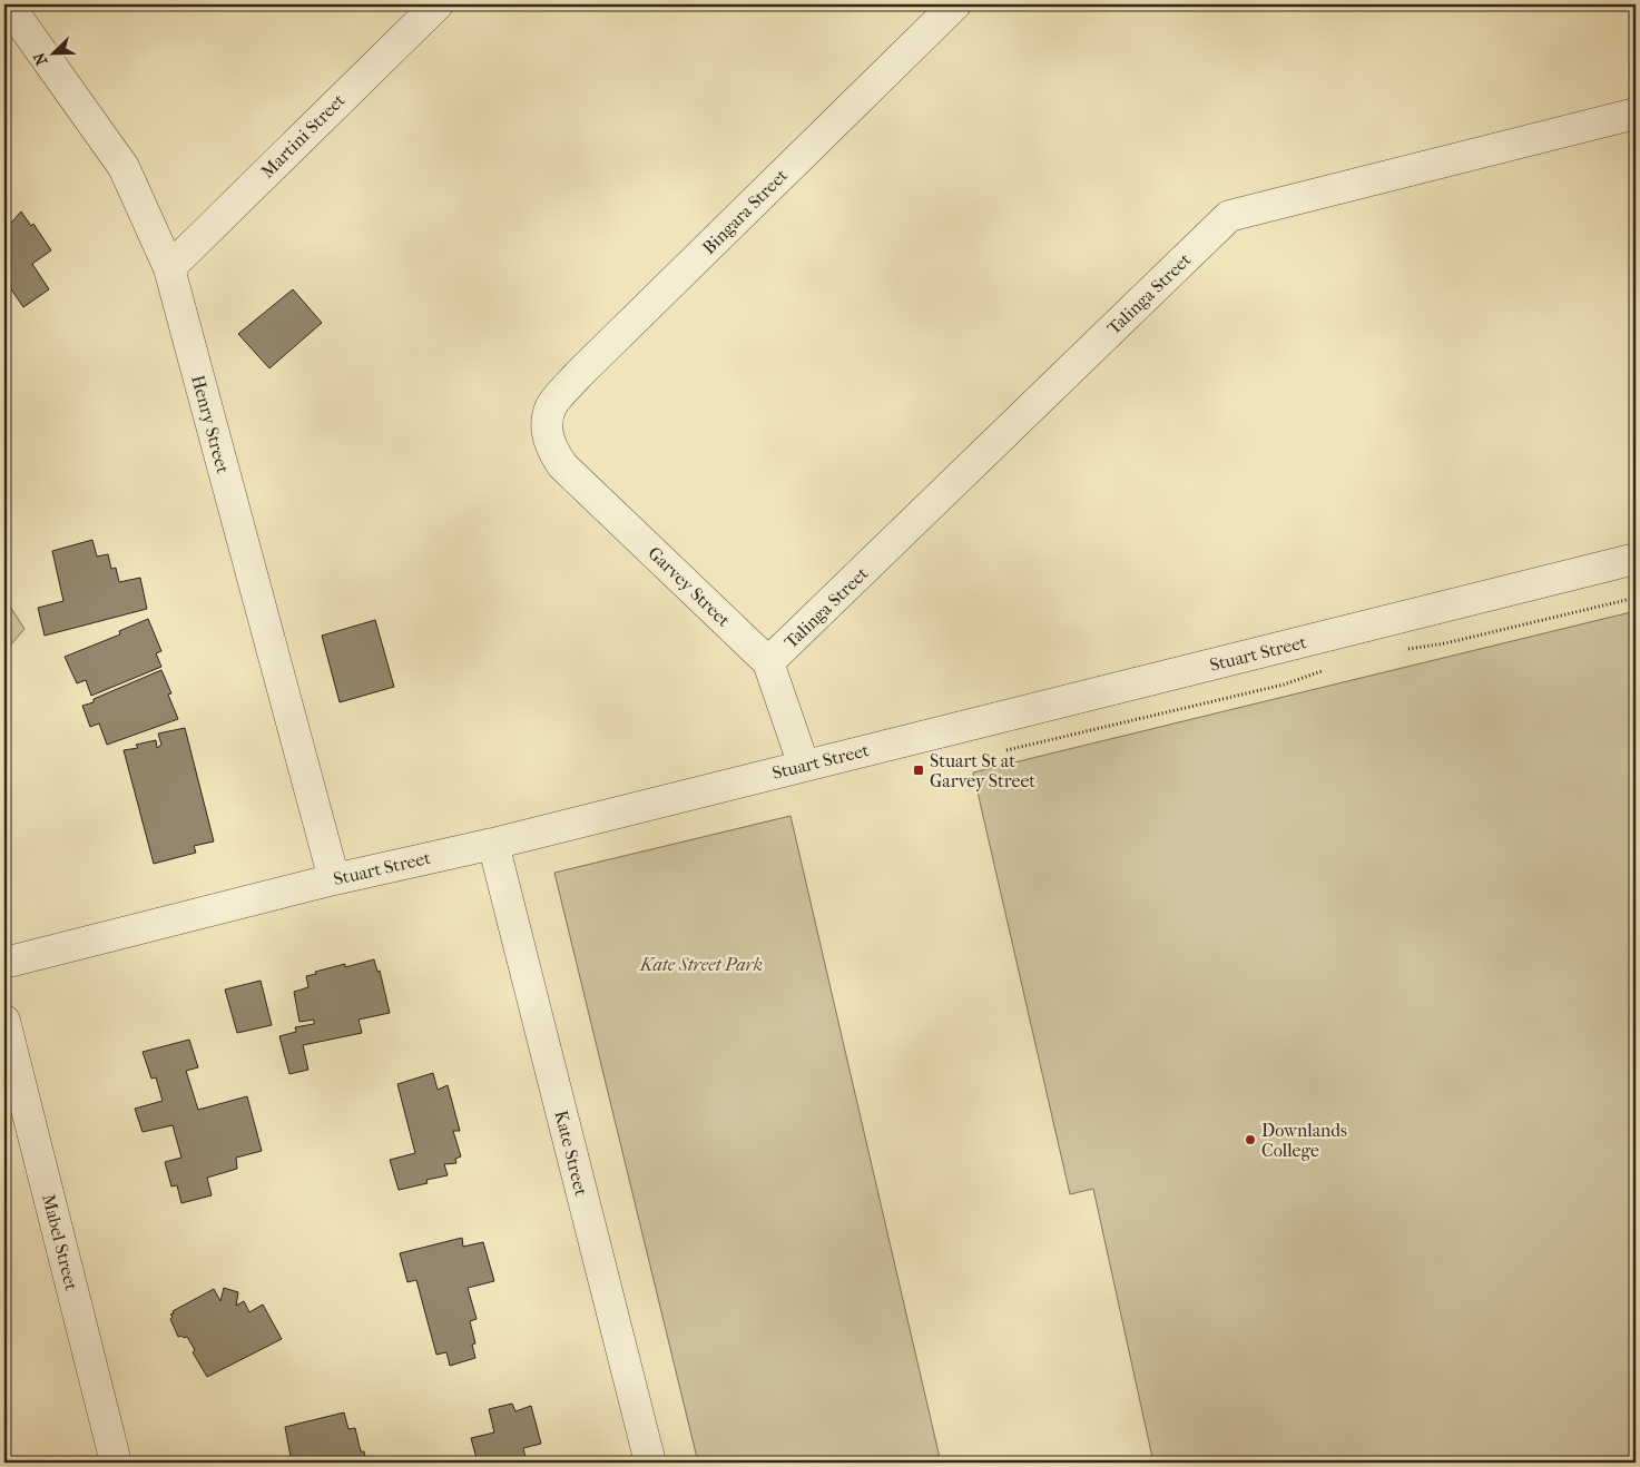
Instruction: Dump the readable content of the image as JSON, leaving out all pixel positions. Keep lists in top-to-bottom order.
{
  "streets": {
    "street": [
      "Martini Street",
      "Bingara Street",
      "Talinga Street",
      "Henry Street",
      "Garvey Street",
      "Stuart Street",
      "Kate Street",
      "Mabel Street"
    ]
  },
  "crossings": [
    ["Martini Street", "Henry Street"],
    ["Bingara Street", "Garvey Street"],
    ["Talinga Street", "Garvey Street"],
    ["Henry Street", "Stuart Street"],
    ["Garvey Street", "Stuart Street"],
    ["Stuart Street", "Kate Street"]
  ],
  "parks": ["Kate Street Park"],
  "places": {
    "transit": ["Stuart St at Garvey Street"],
    "other": ["Downlands College"]
  },
  "north": "bottom left"
}
